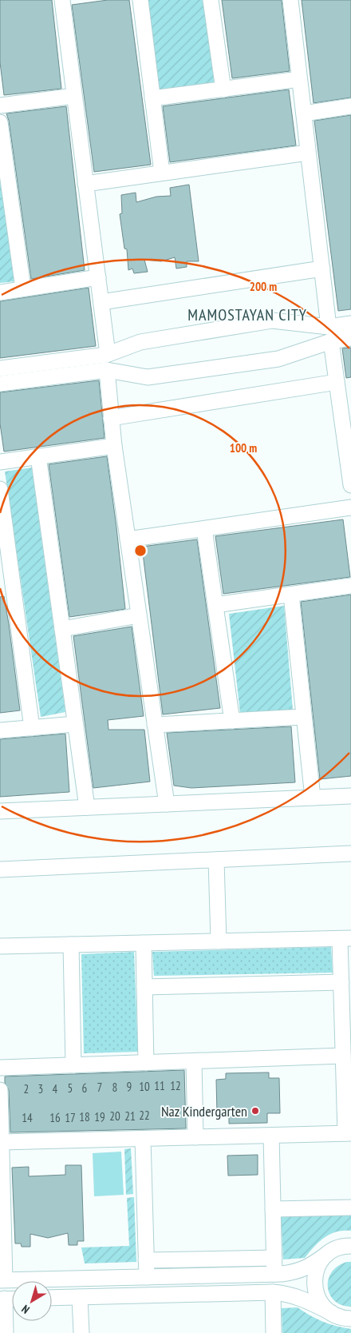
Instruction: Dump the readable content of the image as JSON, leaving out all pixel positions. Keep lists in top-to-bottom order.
{
  "districts": ["MAMOSTAYAN CITY"],
  "places": ["Naz Kindergarten"],
  "house_numbers": [
    "11",
    "12",
    "9",
    "10",
    "7",
    "8",
    "5",
    "6",
    "2",
    "3",
    "4",
    "22",
    "20",
    "21",
    "18",
    "19",
    "14",
    "16",
    "17"
  ],
  "north": "bottom left",
  "rings": ["200 m", "100 m"]
}
